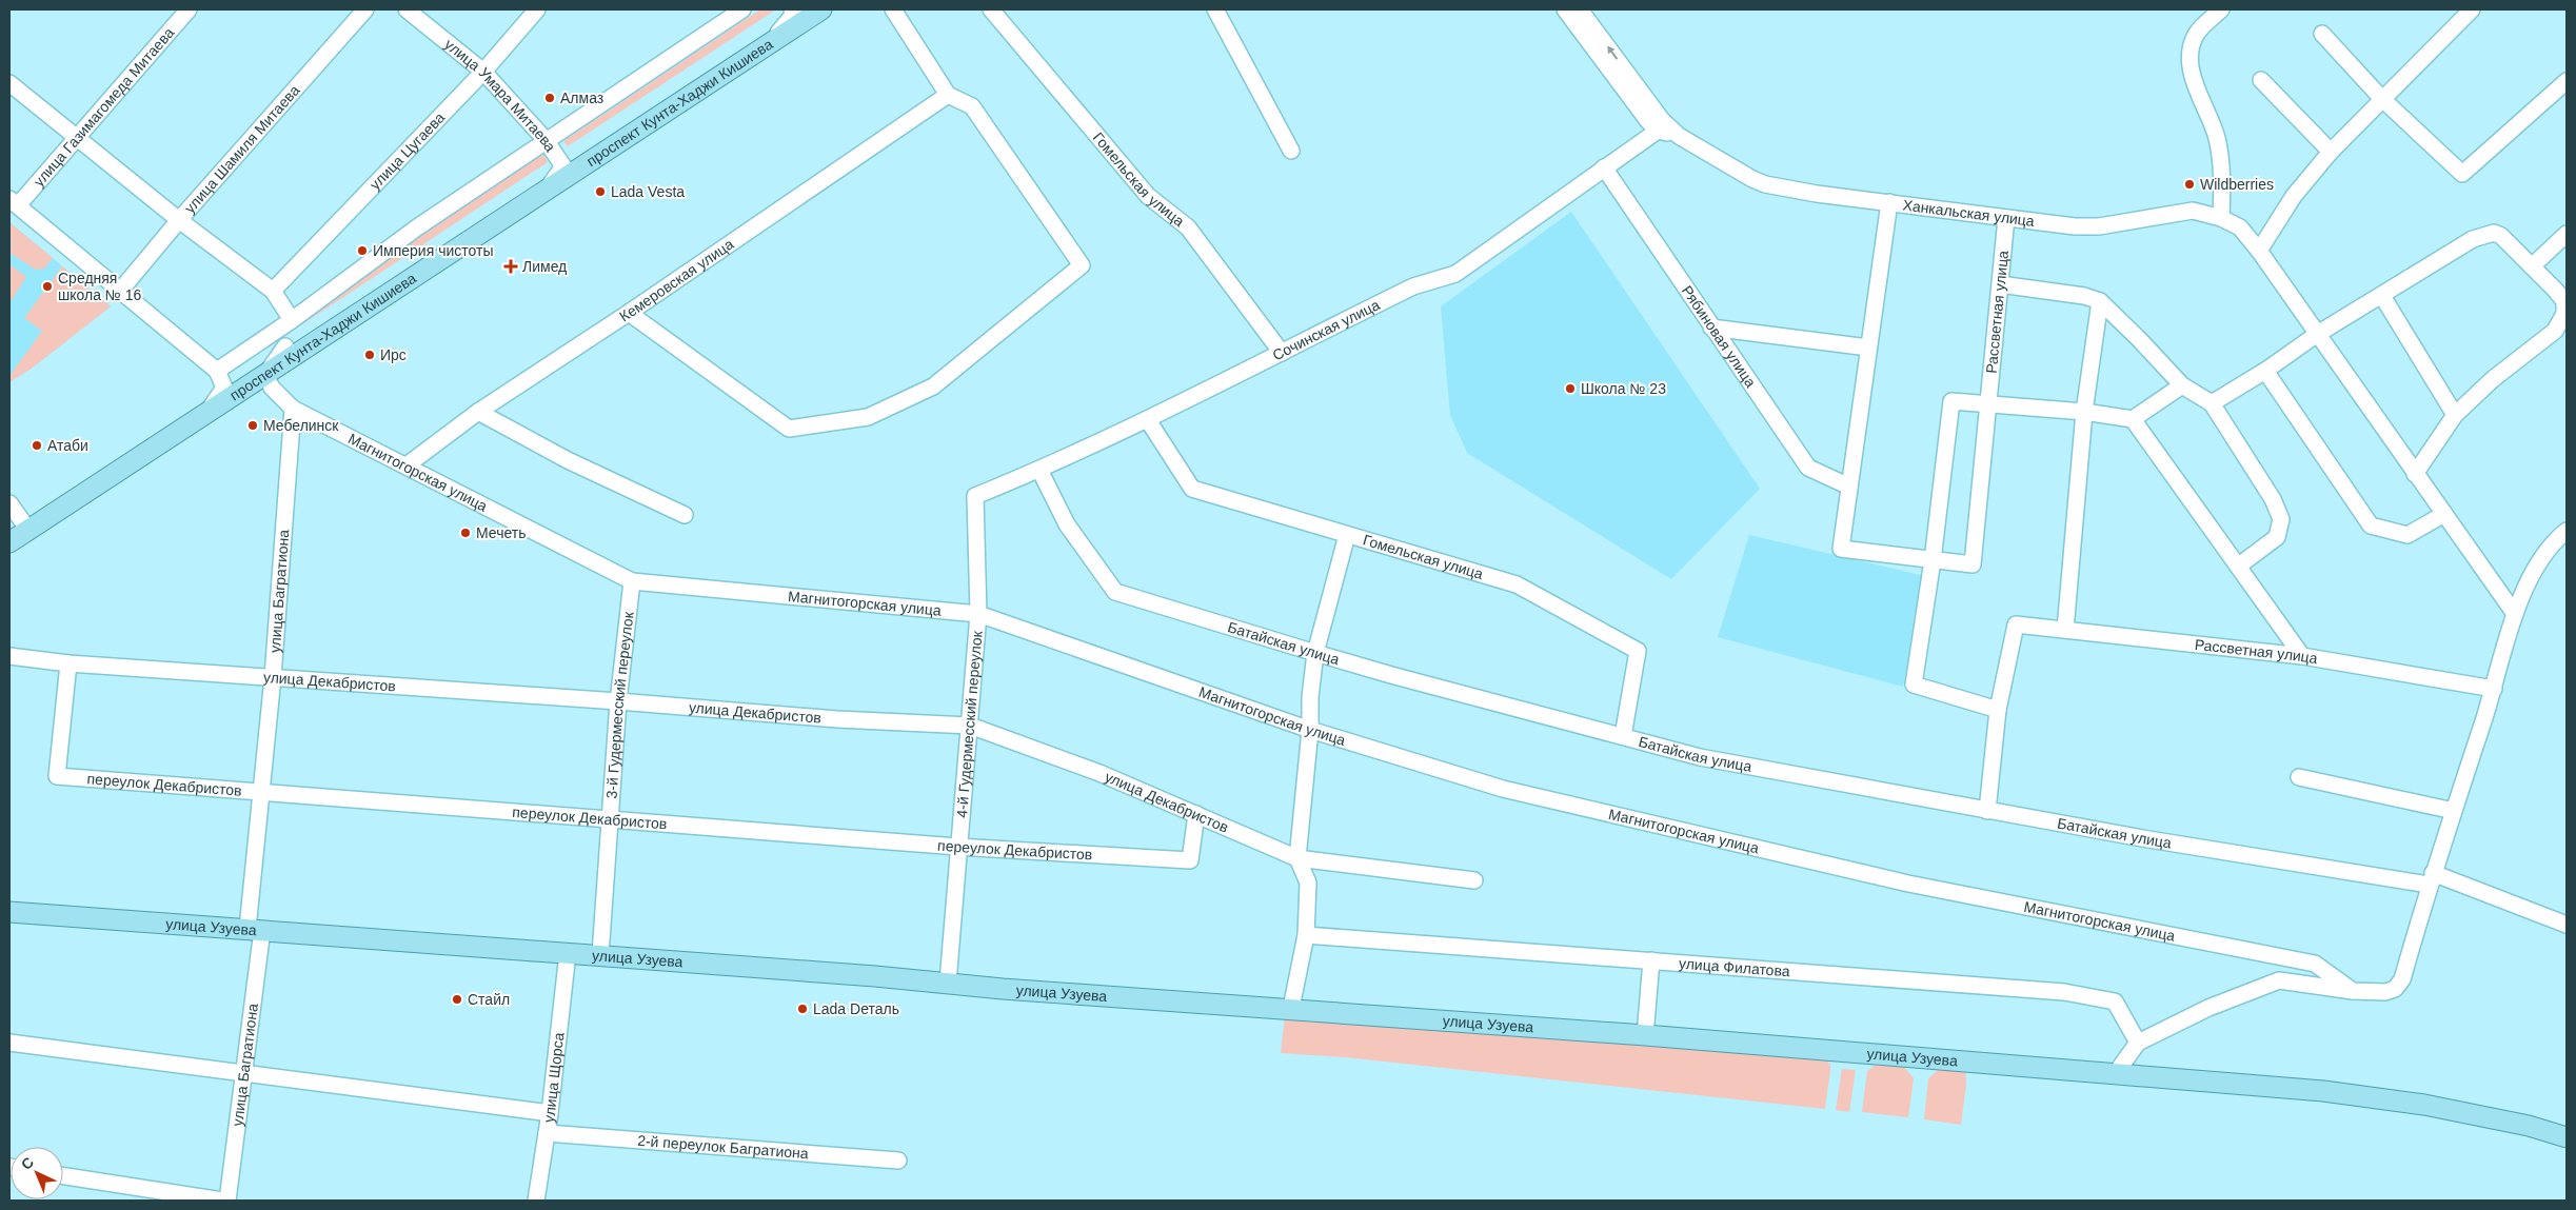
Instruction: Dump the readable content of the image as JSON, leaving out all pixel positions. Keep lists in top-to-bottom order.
{
  "streets": {
    "main road": ["проспект Кунта-Хаджи Кишиева", "улица Узуева"],
    "street": [
      "улица Умара Митаева",
      "улица Газимагомеда Митаева",
      "улица Шамиля Митаева",
      "улица Цугаева",
      "Гомельская улица",
      "Ханкальская улица",
      "Кемеровская улица",
      "Рассветная улица",
      "Сочинская улица",
      "Рябиновая улица",
      "Магнитогорская улица",
      "улица Багратиона",
      "Батайская улица",
      "улица Декабристов",
      "3-й Гудермесский переулок",
      "4-й Гудермесский переулок",
      "переулок Декабристов",
      "улица Филатова",
      "улица Щорса",
      "2-й переулок Багратиона"
    ]
  },
  "crossings": [
    ["улица Умара Митаева", "проспект Кунта-Хаджи Кишиева"],
    ["улица Умара Митаева", "улица Цугаева"],
    ["проспект Кунта-Хаджи Кишиева", "Магнитогорская улица"],
    ["Гомельская улица", "Сочинская улица"],
    ["Гомельская улица", "Батайская улица"],
    ["Ханкальская улица", "Рассветная улица"],
    ["Ханкальская улица", "Сочинская улица"],
    ["Кемеровская улица", "Магнитогорская улица"],
    ["Сочинская улица", "Рябиновая улица"],
    ["Сочинская улица", "Батайская улица"],
    ["Сочинская улица", "4-й Гудермесский переулок"],
    ["Магнитогорская улица", "улица Багратиона"],
    ["Магнитогорская улица", "3-й Гудермесский переулок"],
    ["Магнитогорская улица", "4-й Гудермесский переулок"],
    ["улица Багратиона", "улица Декабристов"],
    ["улица Багратиона", "переулок Декабристов"],
    ["улица Багратиона", "улица Узуева"],
    ["улица Декабристов", "3-й Гудермесский переулок"],
    ["улица Декабристов", "4-й Гудермесский переулок"],
    ["улица Декабристов", "переулок Декабристов"],
    ["3-й Гудермесский переулок", "переулок Декабристов"],
    ["3-й Гудермесский переулок", "улица Узуева"],
    ["4-й Гудермесский переулок", "переулок Декабристов"],
    ["4-й Гудермесский переулок", "улица Узуева"],
    ["улица Узуева", "улица Щорса"],
    ["улица Щорса", "2-й переулок Багратиона"]
  ],
  "places": {
    "other": [
      "Алмаз",
      "Wildberries",
      "Lada Vesta",
      "Империя чистоты",
      "Средняя школа № 16",
      "Ирс",
      "Школа № 23",
      "Мебелинск",
      "Атаби",
      "Мечеть",
      "Стайл",
      "Lada Dеталь"
    ],
    "health": ["Лимед"]
  },
  "north": "top left"
}
